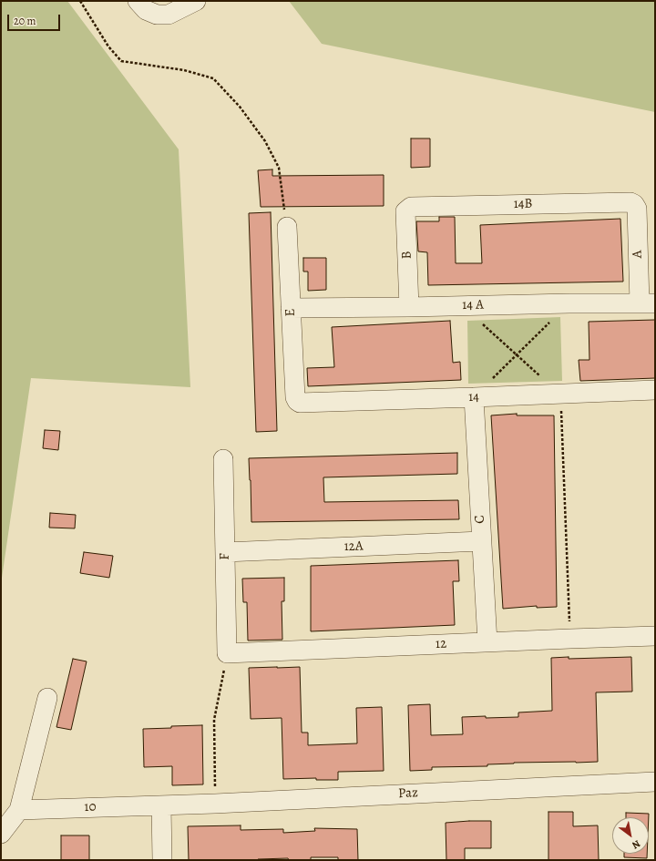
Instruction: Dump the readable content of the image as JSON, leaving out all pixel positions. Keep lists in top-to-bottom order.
{
  "streets": {
    "street": [
      "14B",
      "A",
      "B",
      "14 A",
      "E",
      "14",
      "C",
      "12A",
      "F",
      "12",
      "Paz",
      "10"
    ]
  },
  "crossings": [
    ["14B", "A"],
    ["14B", "B"],
    ["A", "14 A"],
    ["B", "14 A"],
    ["14 A", "E"],
    ["E", "14"],
    ["14", "C"],
    ["C", "12A"],
    ["C", "12"],
    ["12A", "F"],
    ["F", "12"],
    ["Paz", "10"]
  ],
  "scale_bar": "20 m",
  "north": "bottom right"
}
